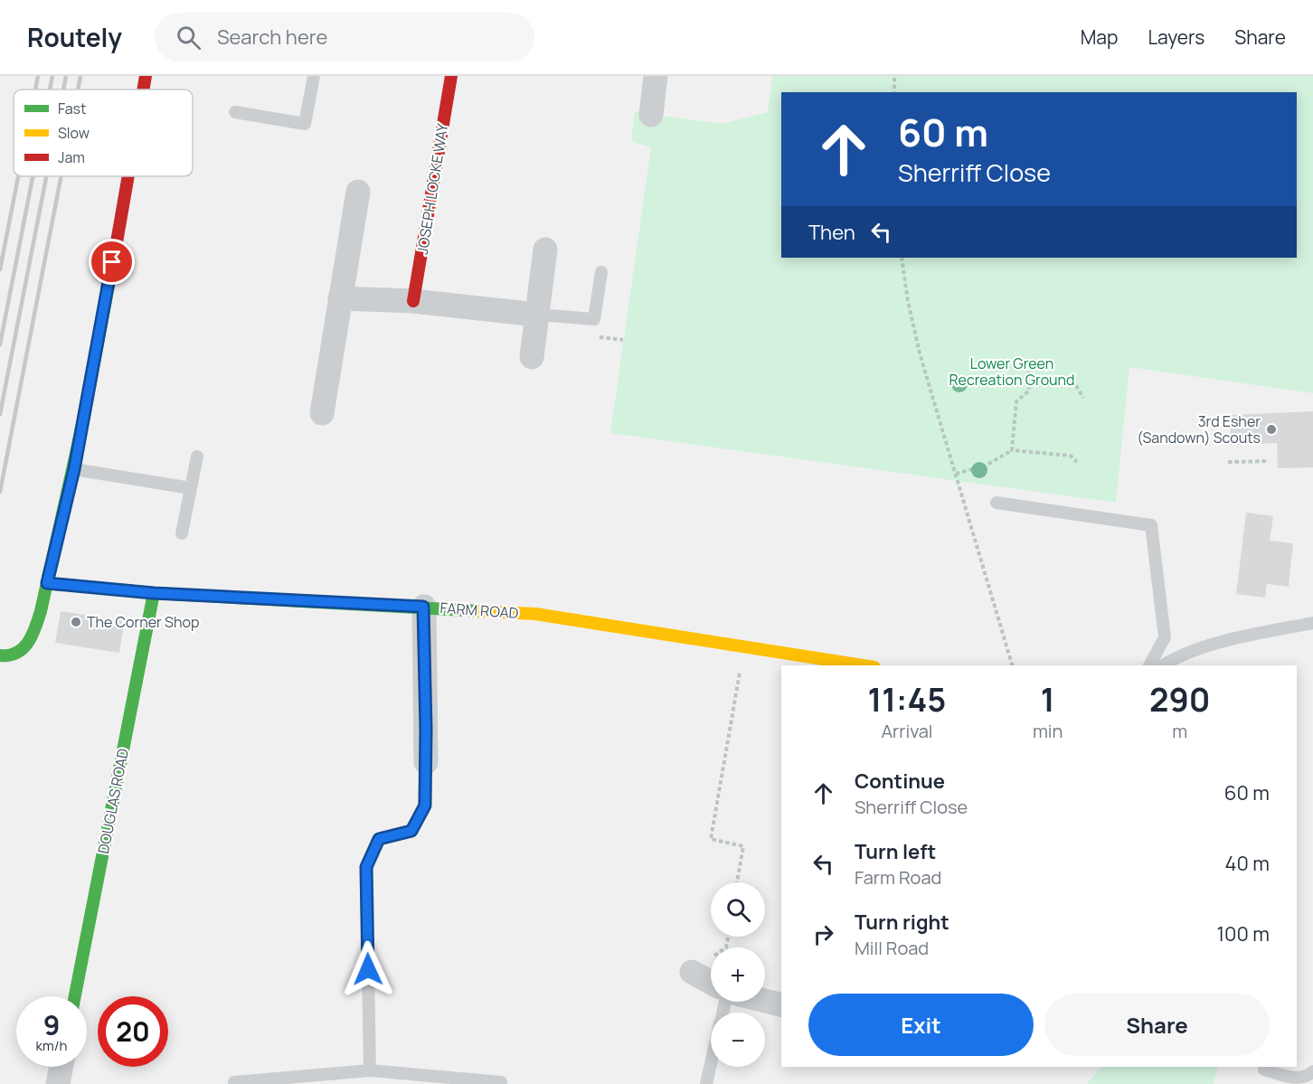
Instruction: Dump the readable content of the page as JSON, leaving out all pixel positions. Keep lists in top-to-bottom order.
{
  "streets": {
    "street": ["JOSEPH LOCKE WAY", "FARM ROAD", "DOUGLAS ROAD"]
  },
  "crossings": [
    ["FARM ROAD", "DOUGLAS ROAD"]
  ],
  "parks": ["Lower Green Recreation Ground"],
  "places": ["3rd Esher (Sandown) Scouts", "The Corner Shop"],
  "legend": ["Fast", "Slow", "Jam"],
  "page": {
    "header": "Routely",
    "search": "Search here",
    "nav": ["Map", "Layers", "Share"],
    "turn": ["60 m", "Sherriff Close"],
    "then": "Then",
    "eta": [
      "11:45",
      "Arrival",
      "1",
      "min",
      "290",
      "m"
    ],
    "list": [
      {
        "name": "Continue",
        "note": "Sherriff Close",
        "value": "60 m"
      },
      {
        "name": "Turn left",
        "note": "Farm Road",
        "value": "40 m"
      },
      {
        "name": "Turn right",
        "note": "Mill Road",
        "value": "100 m"
      }
    ],
    "map_buttons": ["+", "−"],
    "buttons": ["Exit", "Share"],
    "speed": "9 km/h",
    "limit": "20"
  }
}
